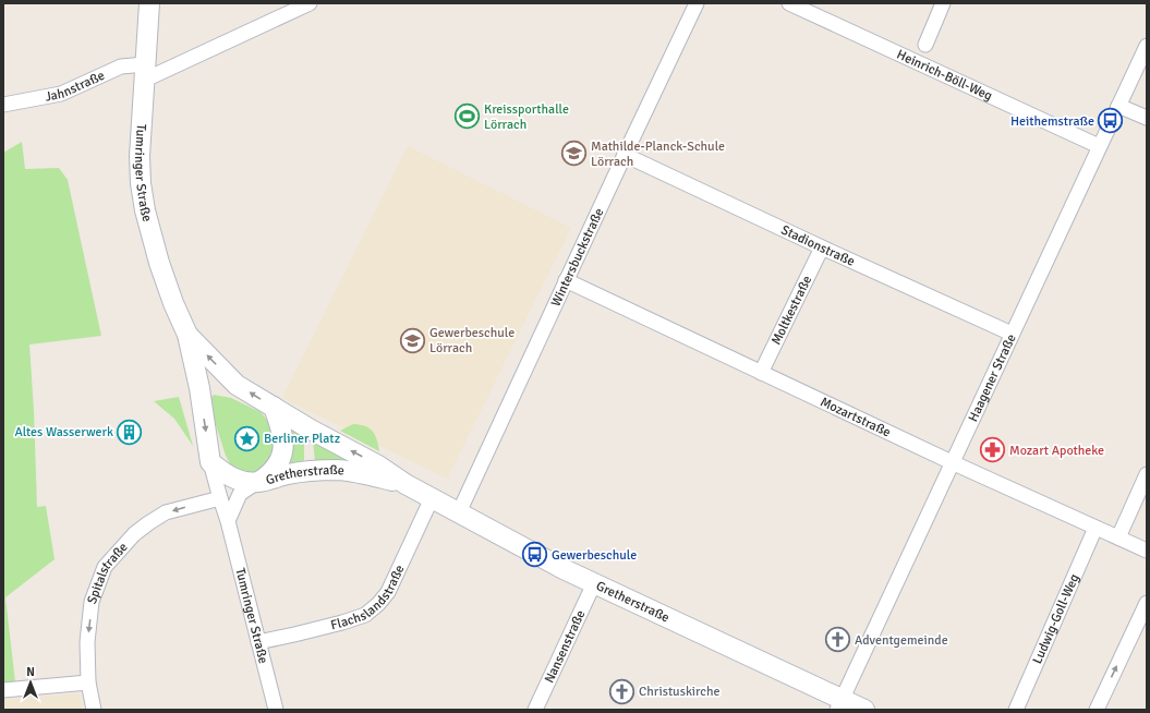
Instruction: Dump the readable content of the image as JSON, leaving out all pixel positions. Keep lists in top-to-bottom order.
{
  "streets": {
    "main road": ["Tumringer Straße", "Gretherstraße"],
    "street": [
      "Heinrich-Böll-Weg",
      "Jahnstraße",
      "Stadionstraße",
      "Wintersbuckstraße",
      "Moltkestraße",
      "Haagener Straße",
      "Mozartstraße",
      "Spitalstraße",
      "Flachslandstraße",
      "Ludwig-Goll-Weg",
      "Nansenstraße"
    ]
  },
  "crossings": [
    ["Heinrich-Böll-Weg", "Haagener Straße"],
    ["Jahnstraße", "Tumringer Straße"],
    ["Tumringer Straße", "Gretherstraße"],
    ["Tumringer Straße", "Spitalstraße"],
    ["Tumringer Straße", "Flachslandstraße"],
    ["Stadionstraße", "Wintersbuckstraße"],
    ["Stadionstraße", "Moltkestraße"],
    ["Stadionstraße", "Haagener Straße"],
    ["Wintersbuckstraße", "Mozartstraße"],
    ["Wintersbuckstraße", "Gretherstraße"],
    ["Moltkestraße", "Mozartstraße"],
    ["Haagener Straße", "Mozartstraße"],
    ["Haagener Straße", "Gretherstraße"],
    ["Mozartstraße", "Ludwig-Goll-Weg"],
    ["Gretherstraße", "Flachslandstraße"],
    ["Gretherstraße", "Nansenstraße"]
  ],
  "one_way": ["Spitalstraße"],
  "places": {
    "sports": ["Kreissporthalle Lörrach"],
    "bus stop": ["Heithemstraße", "Gewerbeschule"],
    "school or university": ["Mathilde-Planck-Schule Lörrach", "Gewerbeschule Lörrach"],
    "building": ["Altes Wasserwerk"],
    "place": ["Berliner Platz"],
    "pharmacy": ["Mozart Apotheke"],
    "church": ["Adventgemeinde", "Christuskirche"]
  },
  "north": "top"
}
